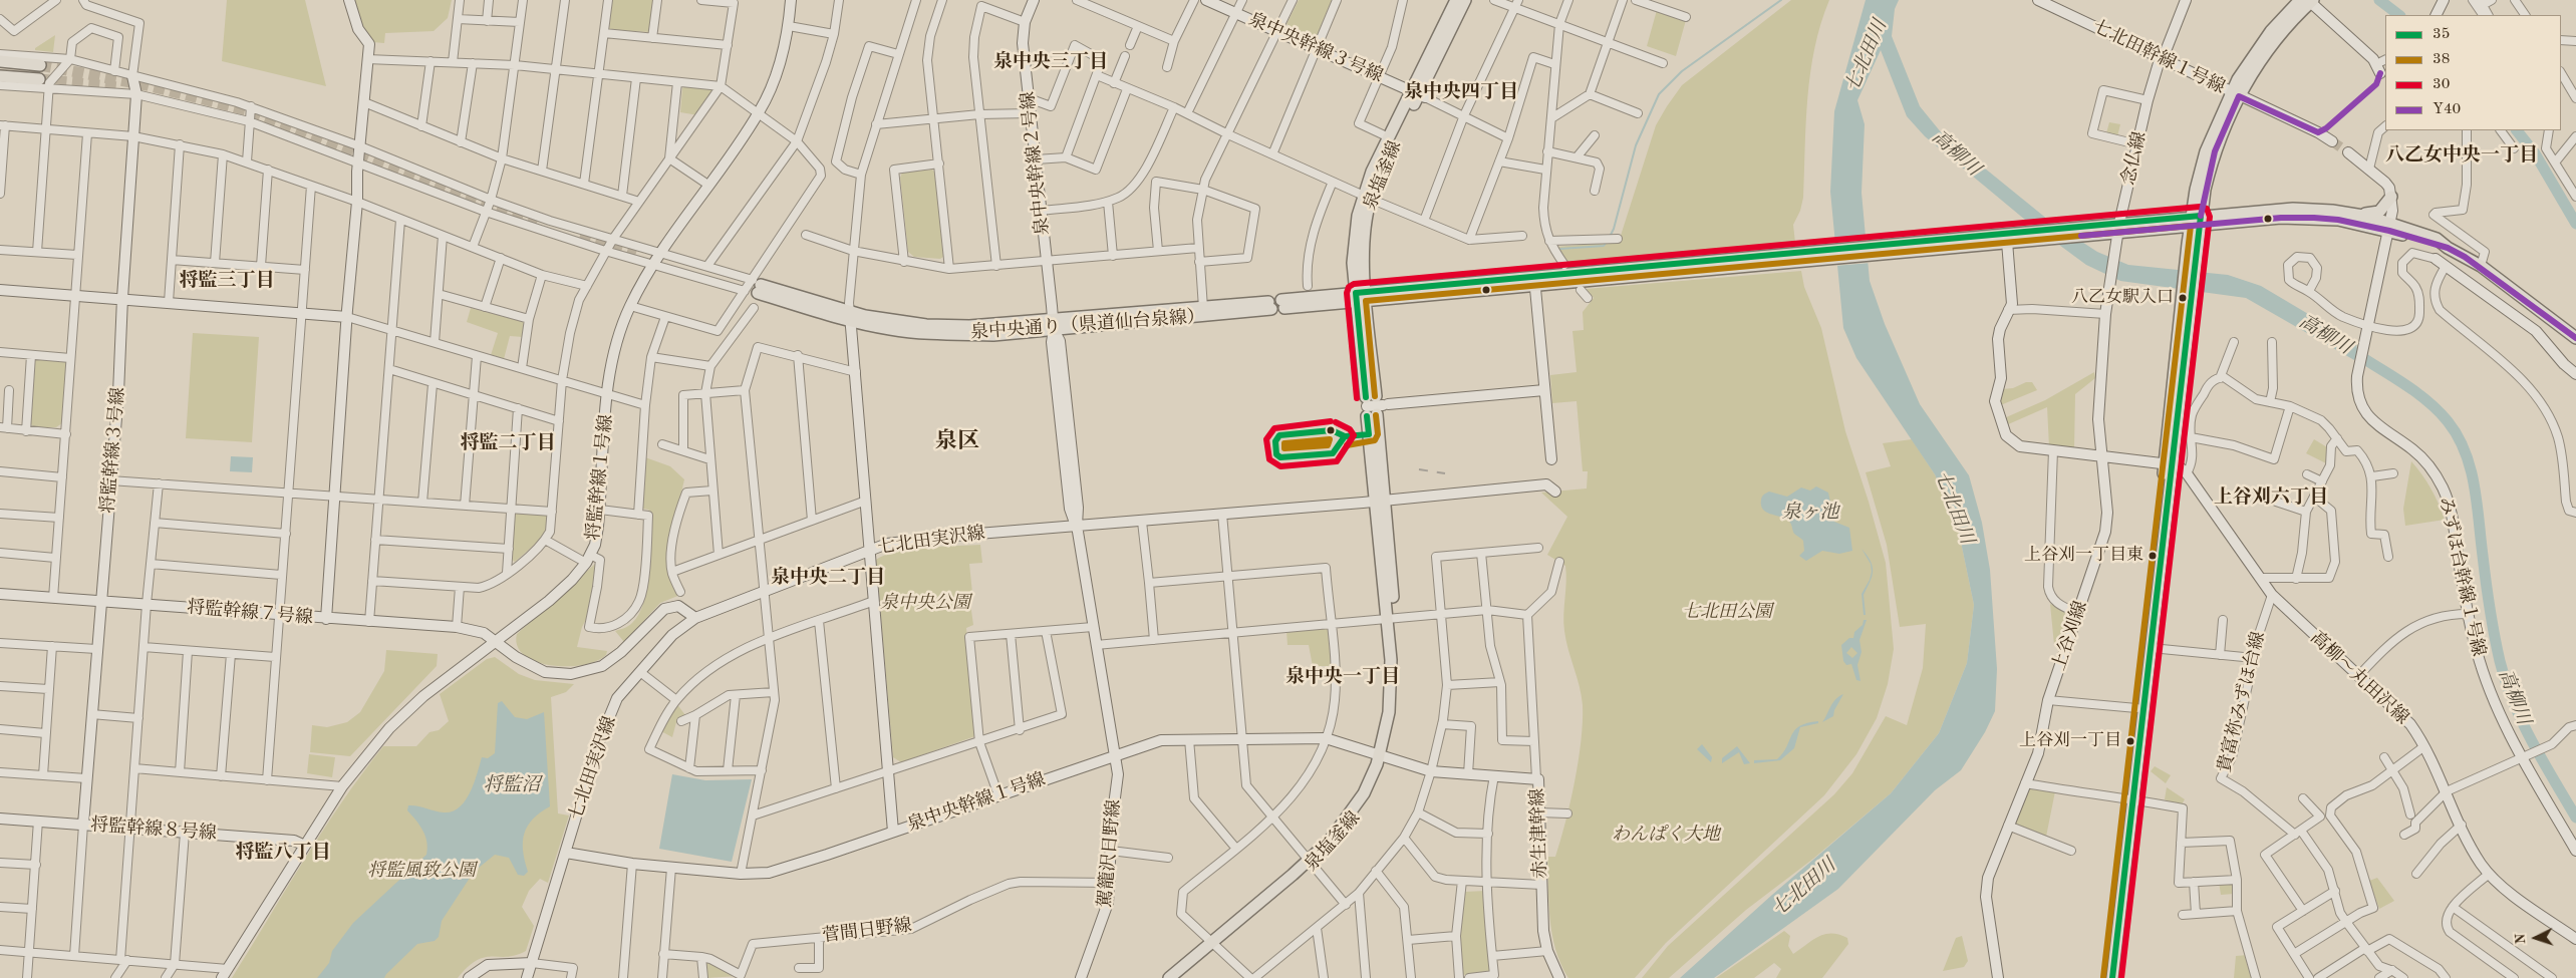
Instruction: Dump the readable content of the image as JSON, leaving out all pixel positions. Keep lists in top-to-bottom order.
{
  "streets": {
    "main road": ["泉塩釜線", "泉中央通り（県道仙台泉線）"],
    "street": [
      "泉中央幹線３号線",
      "七北田幹線１号線",
      "念仏線",
      "泉中央幹線２号線",
      "将監幹線３号線",
      "将監幹線１号線",
      "七北田実沢線",
      "みずほ台幹線１号線",
      "将監幹線７号線",
      "上谷刈線",
      "高柳～丸田沢線",
      "貴富祢みずほ台線",
      "泉中央幹線１号線",
      "将監幹線８号線",
      "赤生津幹線",
      "駕籠沢日野線",
      "菅間日野線"
    ]
  },
  "crossings": [
    ["泉中央幹線３号線", "泉塩釜線"],
    ["七北田幹線１号線", "念仏線"],
    ["念仏線", "上谷刈線"],
    ["泉中央幹線２号線", "泉中央通り（県道仙台泉線）"],
    ["泉中央幹線２号線", "七北田実沢線"],
    ["泉中央幹線２号線", "駕籠沢日野線"],
    ["泉塩釜線", "七北田実沢線"],
    ["泉塩釜線", "泉中央幹線１号線"],
    ["泉塩釜線", "赤生津幹線"],
    ["将監幹線３号線", "将監幹線７号線"],
    ["将監幹線３号線", "将監幹線８号線"],
    ["将監幹線１号線", "将監幹線７号線"],
    ["将監幹線１号線", "将監幹線８号線"],
    ["七北田実沢線", "将監幹線７号線"],
    ["七北田実沢線", "泉中央幹線１号線"],
    ["七北田実沢線", "駕籠沢日野線"],
    ["高柳～丸田沢線", "貴富祢みずほ台線"],
    ["泉中央幹線１号線", "赤生津幹線"],
    ["泉中央幹線１号線", "駕籠沢日野線"],
    ["駕籠沢日野線", "菅間日野線"]
  ],
  "districts": [
    "泉中央三丁目",
    "泉中央四丁目",
    "八乙女中央一丁目",
    "将監三丁目",
    "泉区",
    "将監二丁目",
    "上谷刈六丁目",
    "泉中央二丁目",
    "泉中央一丁目",
    "将監八丁目"
  ],
  "water": [
    "七北田川",
    "高柳川",
    "泉ヶ池",
    "将監沼"
  ],
  "parks": [
    "泉中央公園",
    "七北田公園",
    "わんぱく大地",
    "将監風致公園"
  ],
  "places": ["八乙女駅入口", "上谷刈一丁目東", "上谷刈一丁目"],
  "lines": [
    "transit line Y40",
    "transit line 30",
    "transit line 35",
    "transit line 38"
  ],
  "legend": [
    "35",
    "38",
    "30",
    "Y40"
  ],
  "north": "left"
}
